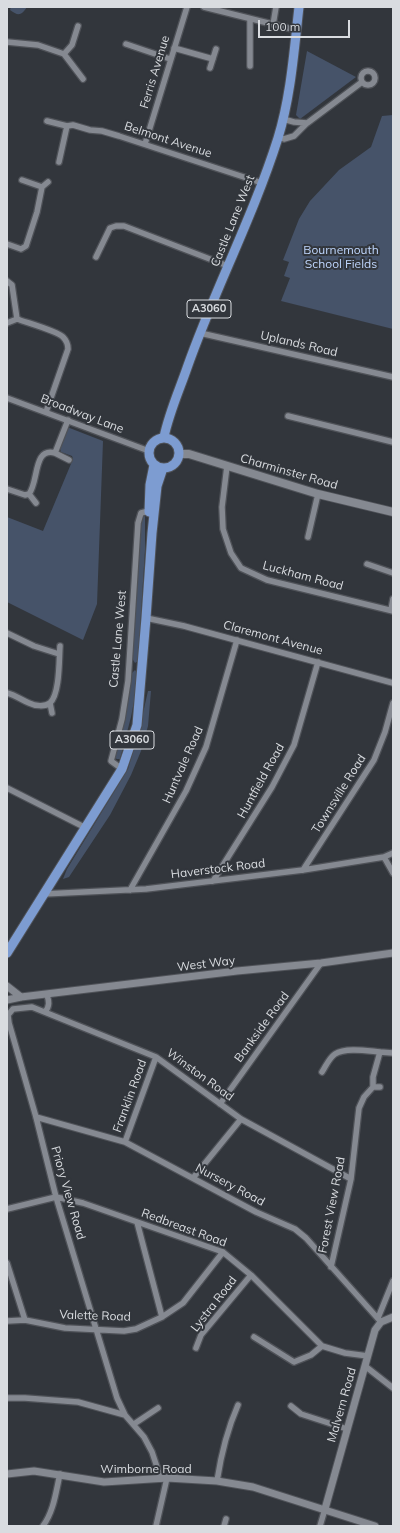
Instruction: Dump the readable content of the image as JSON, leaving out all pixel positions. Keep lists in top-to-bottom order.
{
  "streets": {
    "main road": ["Castle Lane West", "A3060", "Charminster Road"],
    "street": [
      "Ferris Avenue",
      "Belmont Avenue",
      "Uplands Road",
      "Broadway Lane",
      "Luckham Road",
      "Claremont Avenue",
      "Huntvale Road",
      "Huntfield Road",
      "Townsville Road",
      "Haverstock Road",
      "West Way",
      "Bankside Road",
      "Winston Road",
      "Franklin Road",
      "Nursery Road",
      "Priory View Road",
      "Forest View Road",
      "Redbreast Road",
      "Lystra Road",
      "Valette Road",
      "Malvern Road",
      "Wimborne Road"
    ]
  },
  "crossings": [
    ["Ferris Avenue", "Belmont Avenue"],
    ["Belmont Avenue", "Castle Lane West"],
    ["Castle Lane West", "A3060"],
    ["Castle Lane West", "Uplands Road"],
    ["Castle Lane West", "Broadway Lane"],
    ["Castle Lane West", "Charminster Road"],
    ["A3060", "Broadway Lane"],
    ["A3060", "Charminster Road"],
    ["A3060", "Claremont Avenue"],
    ["A3060", "Haverstock Road"],
    ["Broadway Lane", "Charminster Road"],
    ["Charminster Road", "Luckham Road"],
    ["Claremont Avenue", "Huntvale Road"],
    ["Claremont Avenue", "Huntfield Road"],
    ["Huntvale Road", "Haverstock Road"],
    ["Huntfield Road", "Haverstock Road"],
    ["Townsville Road", "Haverstock Road"],
    ["West Way", "Bankside Road"],
    ["Bankside Road", "Winston Road"],
    ["Winston Road", "Franklin Road"],
    ["Winston Road", "Priory View Road"],
    ["Winston Road", "Forest View Road"],
    ["Franklin Road", "Nursery Road"],
    ["Nursery Road", "Priory View Road"],
    ["Nursery Road", "Forest View Road"],
    ["Nursery Road", "Malvern Road"],
    ["Priory View Road", "Redbreast Road"],
    ["Priory View Road", "Valette Road"],
    ["Priory View Road", "Wimborne Road"],
    ["Redbreast Road", "Lystra Road"],
    ["Redbreast Road", "Valette Road"],
    ["Redbreast Road", "Malvern Road"],
    ["Malvern Road", "Wimborne Road"]
  ],
  "parks": ["Bournemouth School Fields"],
  "scale_bar": "100 m"
}
